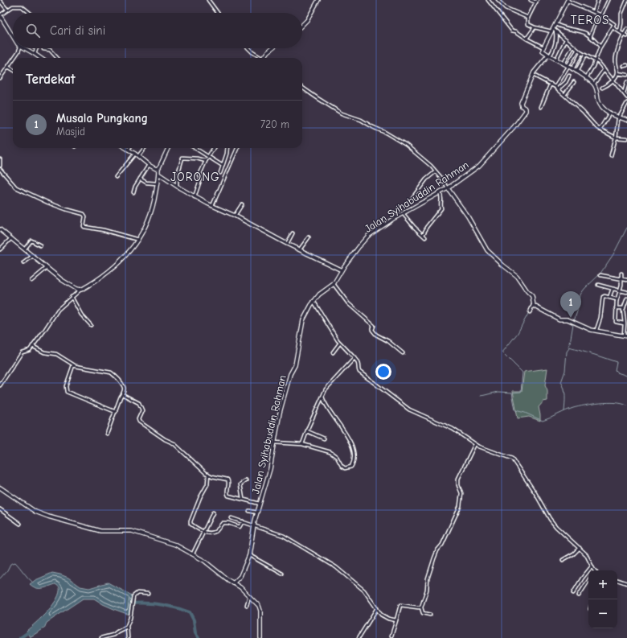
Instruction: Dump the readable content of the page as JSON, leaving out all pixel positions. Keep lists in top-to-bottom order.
{
  "streets": {
    "street": ["Jalan Syihabuddin Rahman"]
  },
  "districts": ["TEROS", "JORONG"],
  "page": {
    "search": "Cari di sini",
    "heading": "Terdekat",
    "list": [
      {
        "mark": "1",
        "name": "Musala Pungkang",
        "note": "Masjid",
        "value": "720 m"
      }
    ],
    "pins": "1",
    "map_buttons": ["+", "−"]
  }
}
